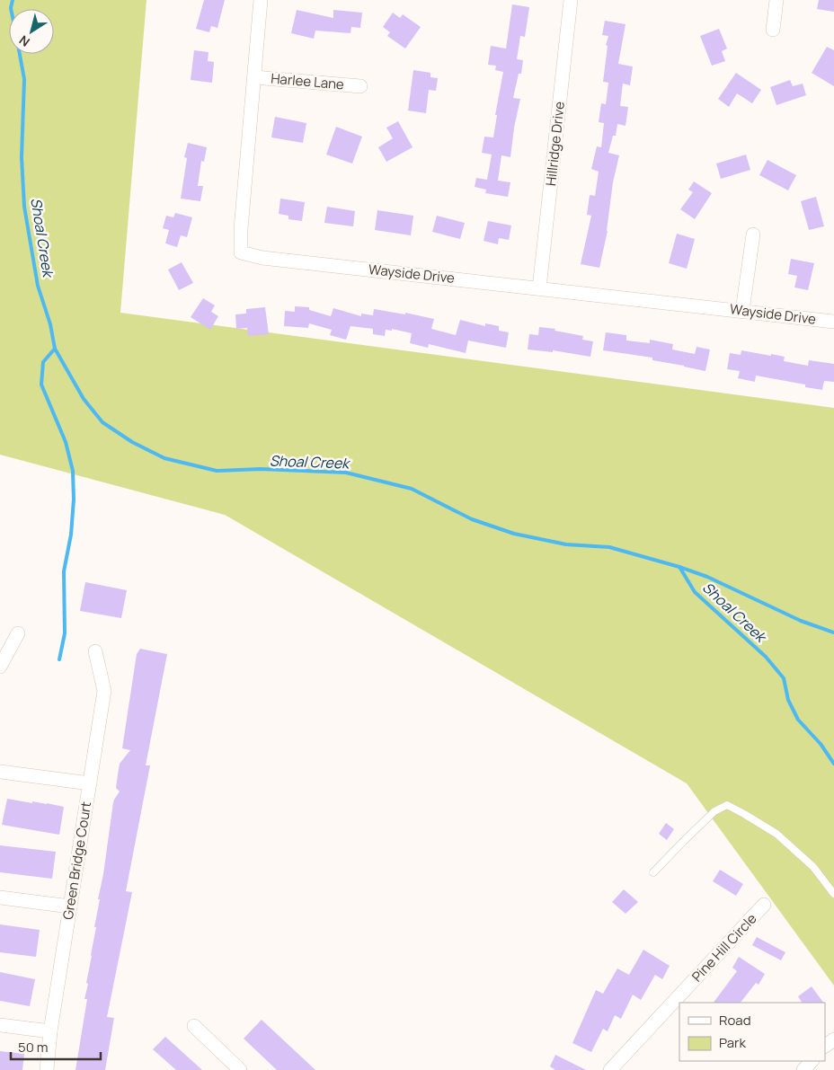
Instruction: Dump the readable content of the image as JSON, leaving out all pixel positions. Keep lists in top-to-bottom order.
{
  "streets": {
    "street": [
      "Harlee Lane",
      "Hillridge Drive",
      "Wayside Drive",
      "Green Bridge Court",
      "Pine Hill Circle"
    ]
  },
  "crossings": [
    ["Harlee Lane", "Wayside Drive"],
    ["Hillridge Drive", "Wayside Drive"]
  ],
  "water": ["Shoal Creek"],
  "legend": ["Road", "Park"],
  "scale_bar": "50 m",
  "north": "bottom left"
}
